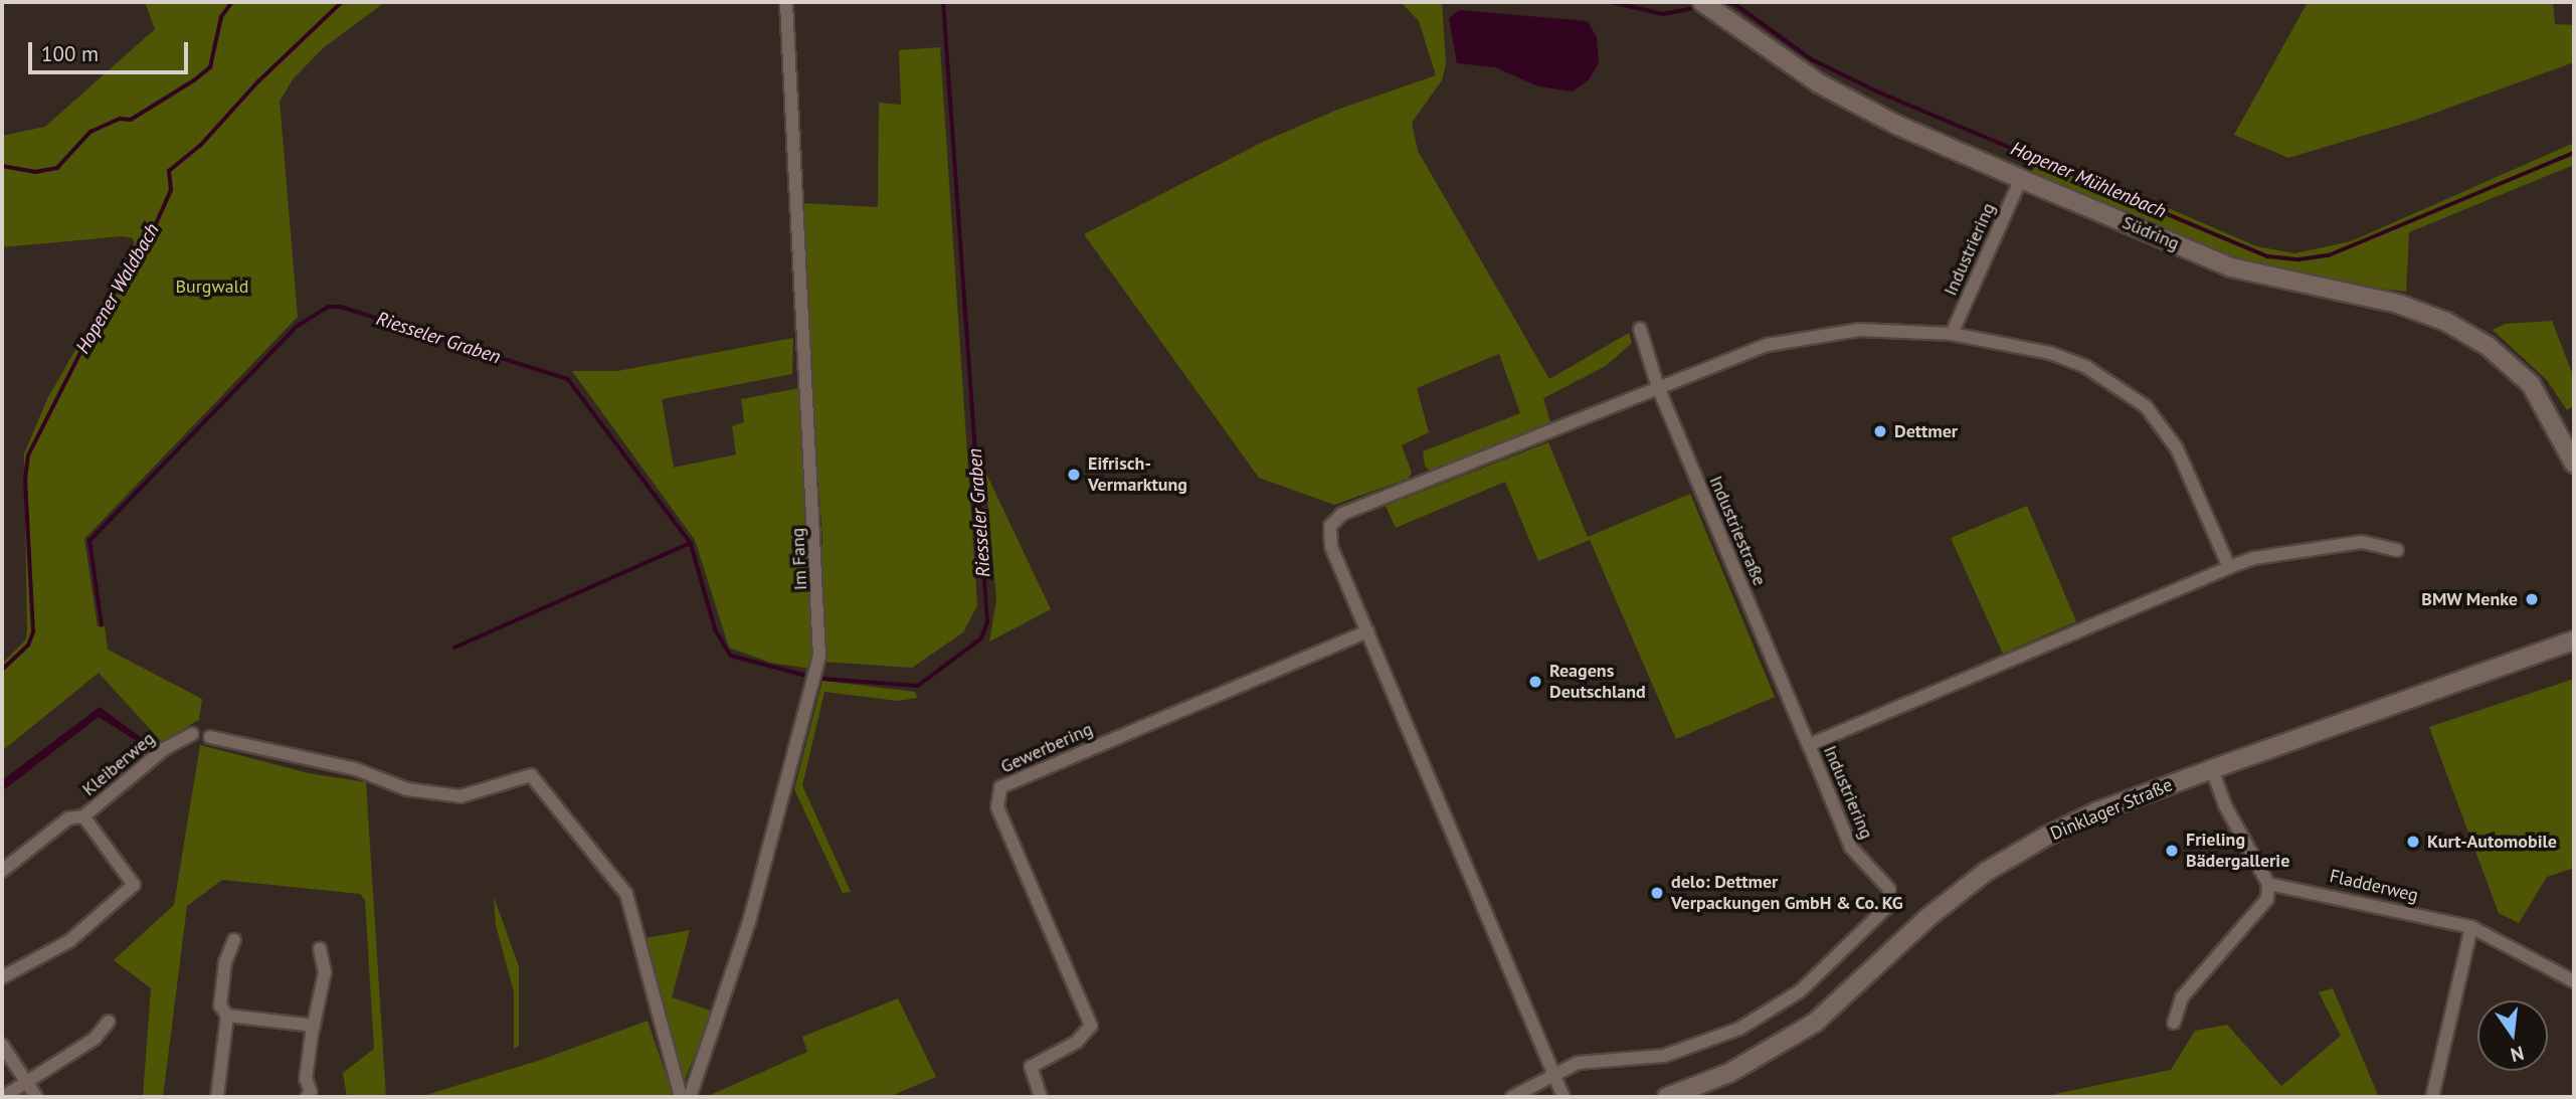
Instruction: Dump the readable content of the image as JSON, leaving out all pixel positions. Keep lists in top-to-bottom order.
{
  "streets": {
    "main road": ["Südring", "Dinklager Straße"],
    "street": [
      "Industriering",
      "Industriestraße",
      "Im Fang",
      "Gewerbering",
      "Kleiberweg",
      "Fladderweg"
    ]
  },
  "crossings": [
    ["Südring", "Industriering"],
    ["Industriering", "Industriestraße"]
  ],
  "water": ["Hopener Mühlenbach", "Hopener Waldbach", "Riesseler Graben"],
  "parks": ["Burgwald"],
  "places": [
    "Dettmer",
    "Eifrisch- Vermarktung",
    "BMW Menke",
    "Reagens Deutschland",
    "Kurt-Automobile",
    "Frieling Bädergallerie",
    "delo: Dettmer Verpackungen GmbH & Co. KG"
  ],
  "scale_bar": "100 m",
  "north": "bottom"
}
